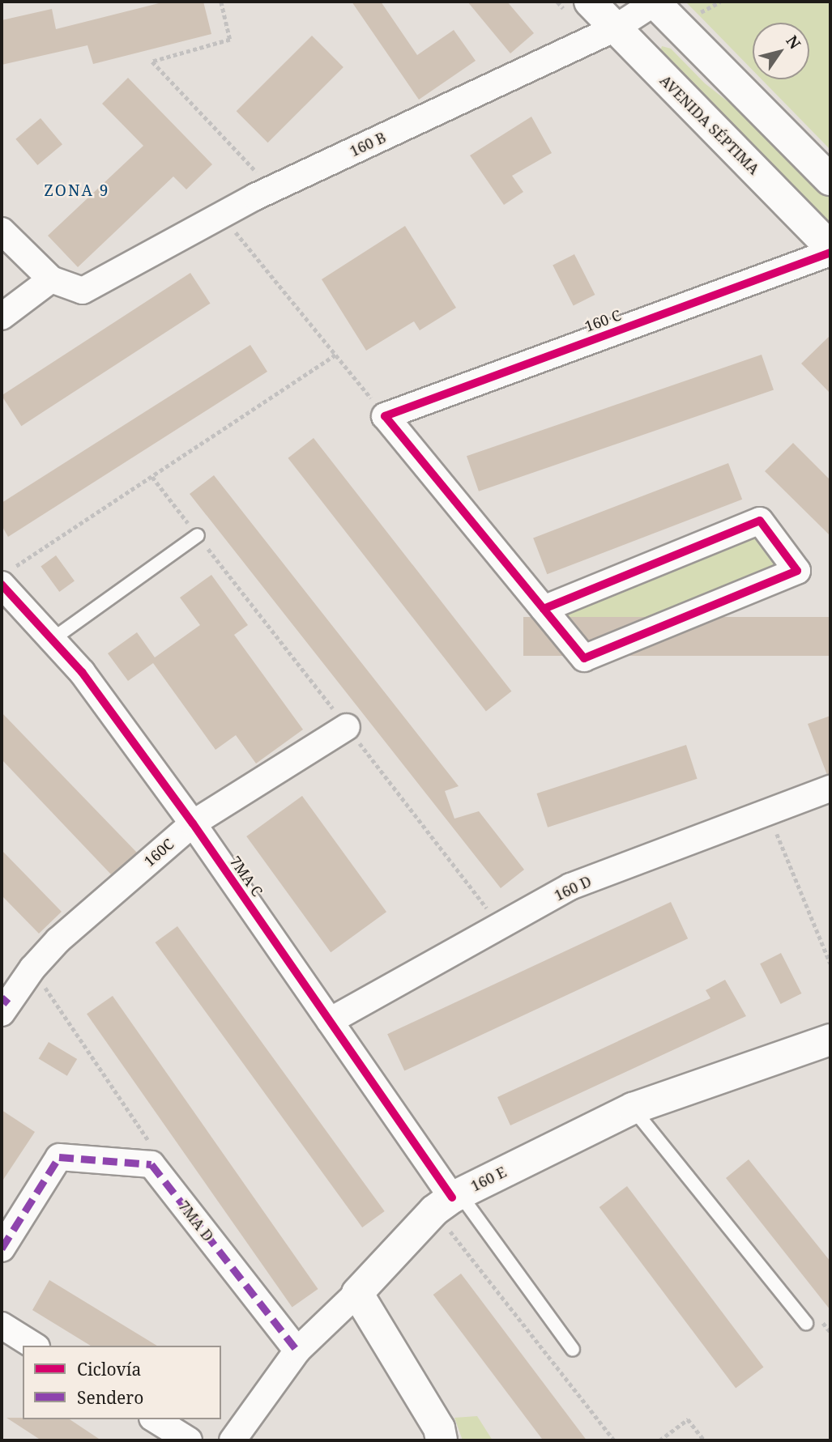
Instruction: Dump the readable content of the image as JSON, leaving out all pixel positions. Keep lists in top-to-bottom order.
{
  "streets": {
    "street": [
      "AVENIDA SÉPTIMA",
      "160 B",
      "160 C",
      "160C",
      "7MA C",
      "160 D",
      "160 E",
      "7MA D"
    ]
  },
  "crossings": [
    ["AVENIDA SÉPTIMA", "160 B"],
    ["160C", "7MA C"],
    ["7MA C", "160 D"],
    ["7MA C", "160 E"],
    ["160 E", "7MA D"]
  ],
  "districts": ["ZONA 9"],
  "legend": ["Ciclovía", "Sendero"],
  "north": "top right"
}
